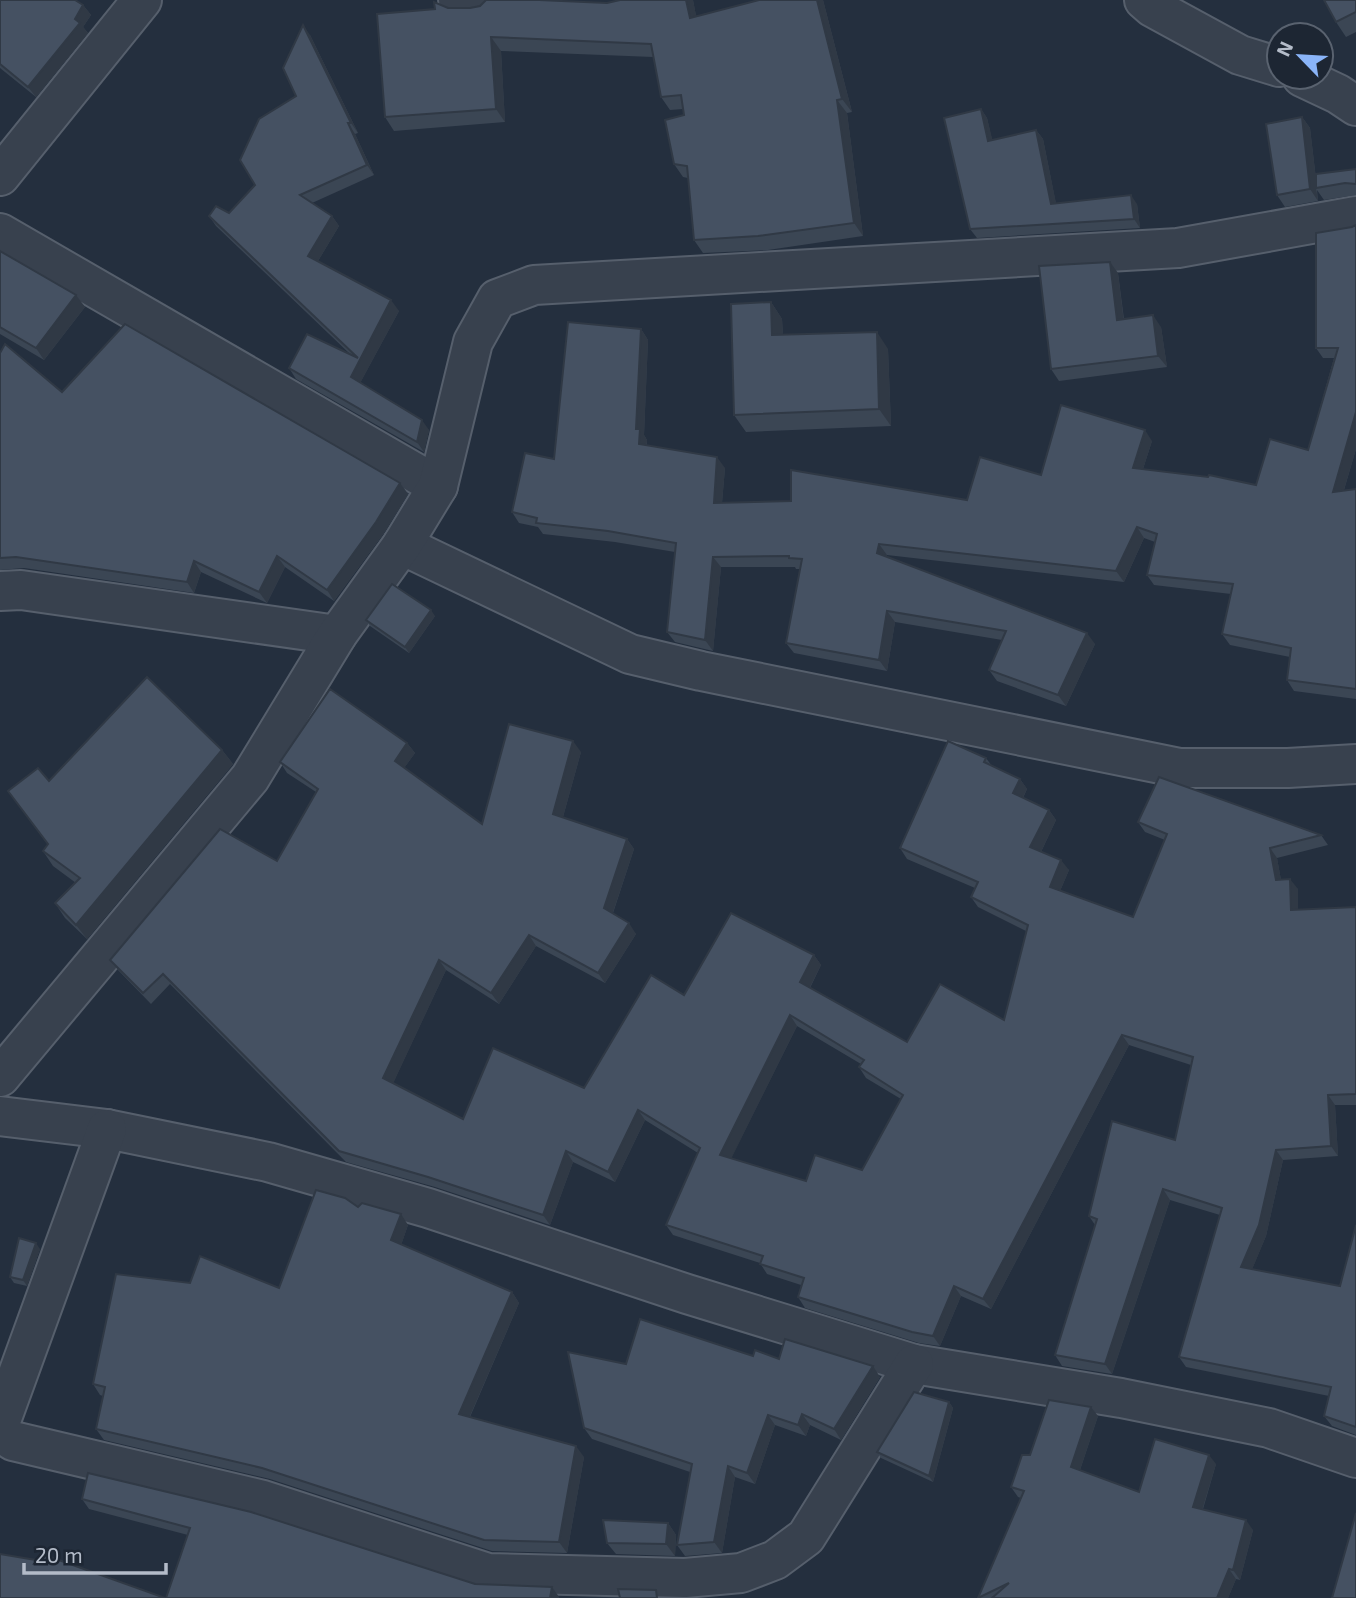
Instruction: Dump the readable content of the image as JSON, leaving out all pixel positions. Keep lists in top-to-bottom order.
{
  "scale_bar": "20 m",
  "north": "top left"
}
